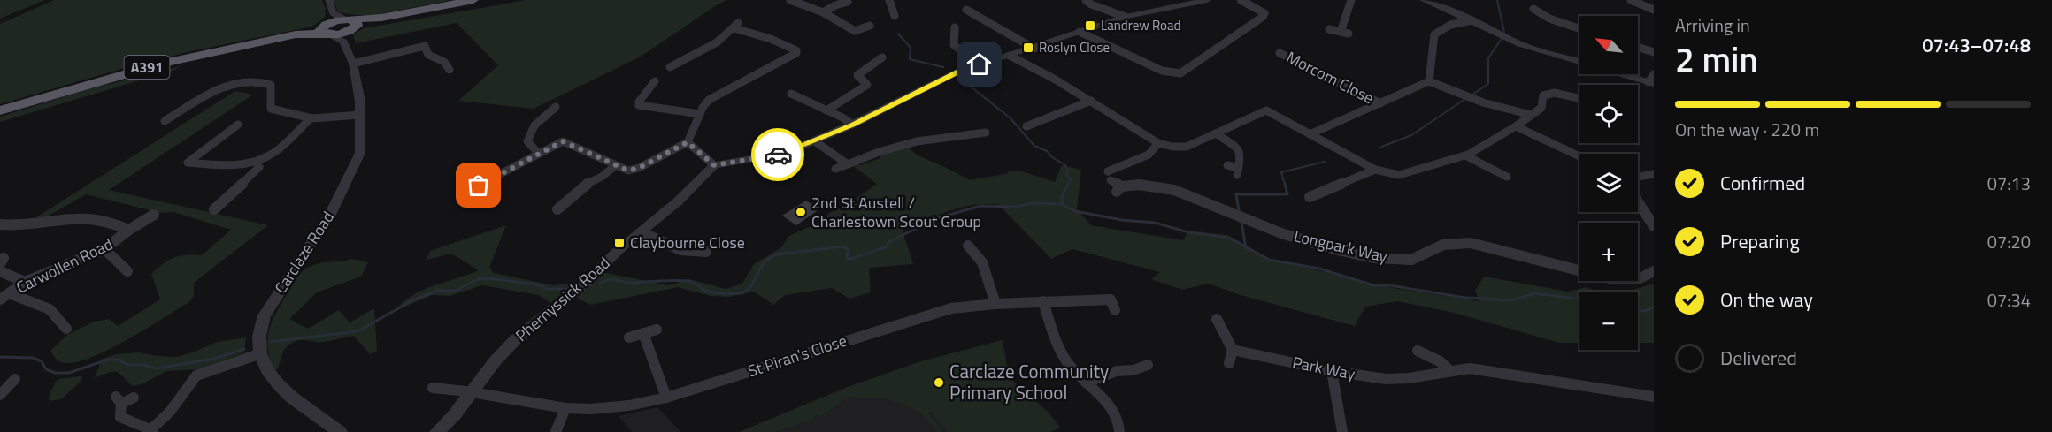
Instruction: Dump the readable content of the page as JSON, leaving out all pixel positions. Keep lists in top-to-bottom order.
{
  "streets": {
    "highway": ["A391"],
    "street": [
      "Morcom Close",
      "Longpark Way",
      "Carclaze Road",
      "Carwollen Road",
      "Phernyssick Road",
      "St Piran's Close",
      "Park Way"
    ]
  },
  "crossings": [
    ["Phernyssick Road", "St Piran's Close"]
  ],
  "places": {
    "transit": ["Landrew Road", "Roslyn Close", "Claybourne Close"],
    "other": ["2nd St Austell / Charlestown Scout Group", "Carclaze Community Primary School"]
  },
  "north": "top left",
  "page": {
    "heading": ["2 min", "Arriving in", "07:43–07:48"],
    "map_buttons": ["+", "−"],
    "bar": "On the way · 220 m",
    "list": [
      ["Confirmed", "07:13"],
      ["Preparing", "07:20"],
      ["On the way", "07:34"],
      "Delivered"
    ]
  }
}
